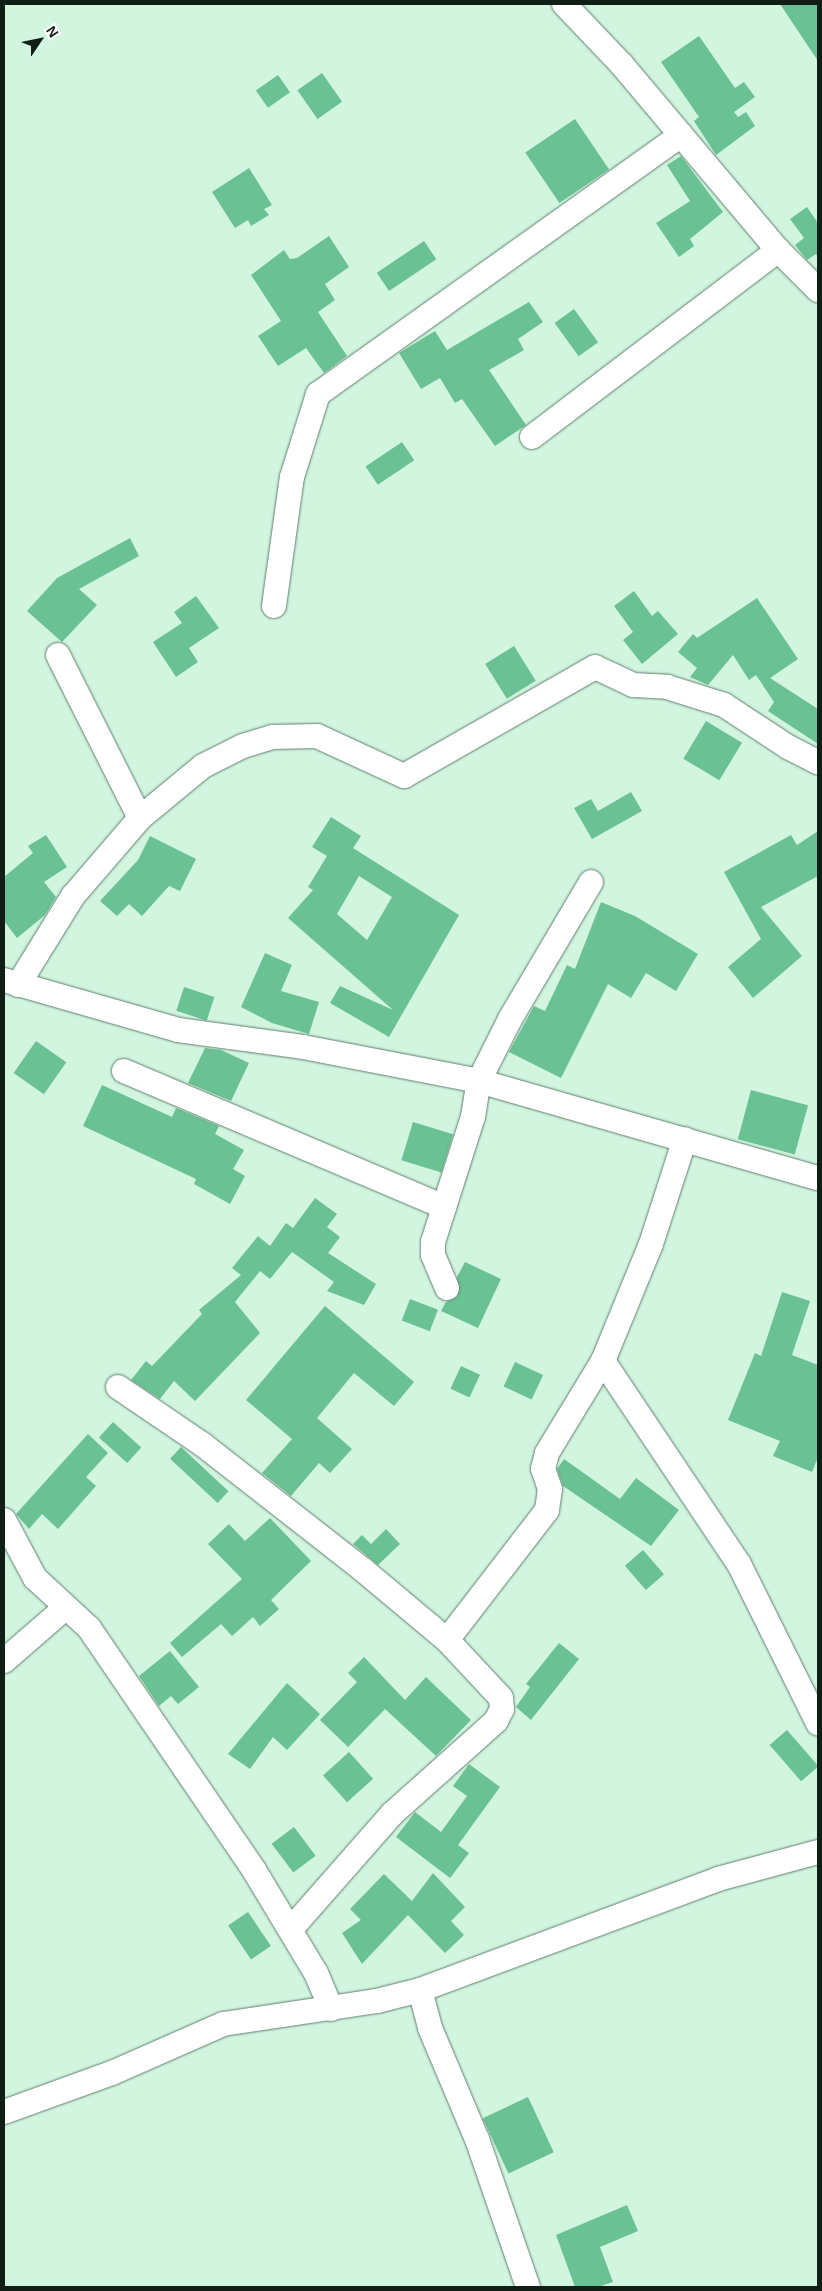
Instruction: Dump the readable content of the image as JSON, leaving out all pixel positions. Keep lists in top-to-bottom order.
{
  "north": "top right"
}
